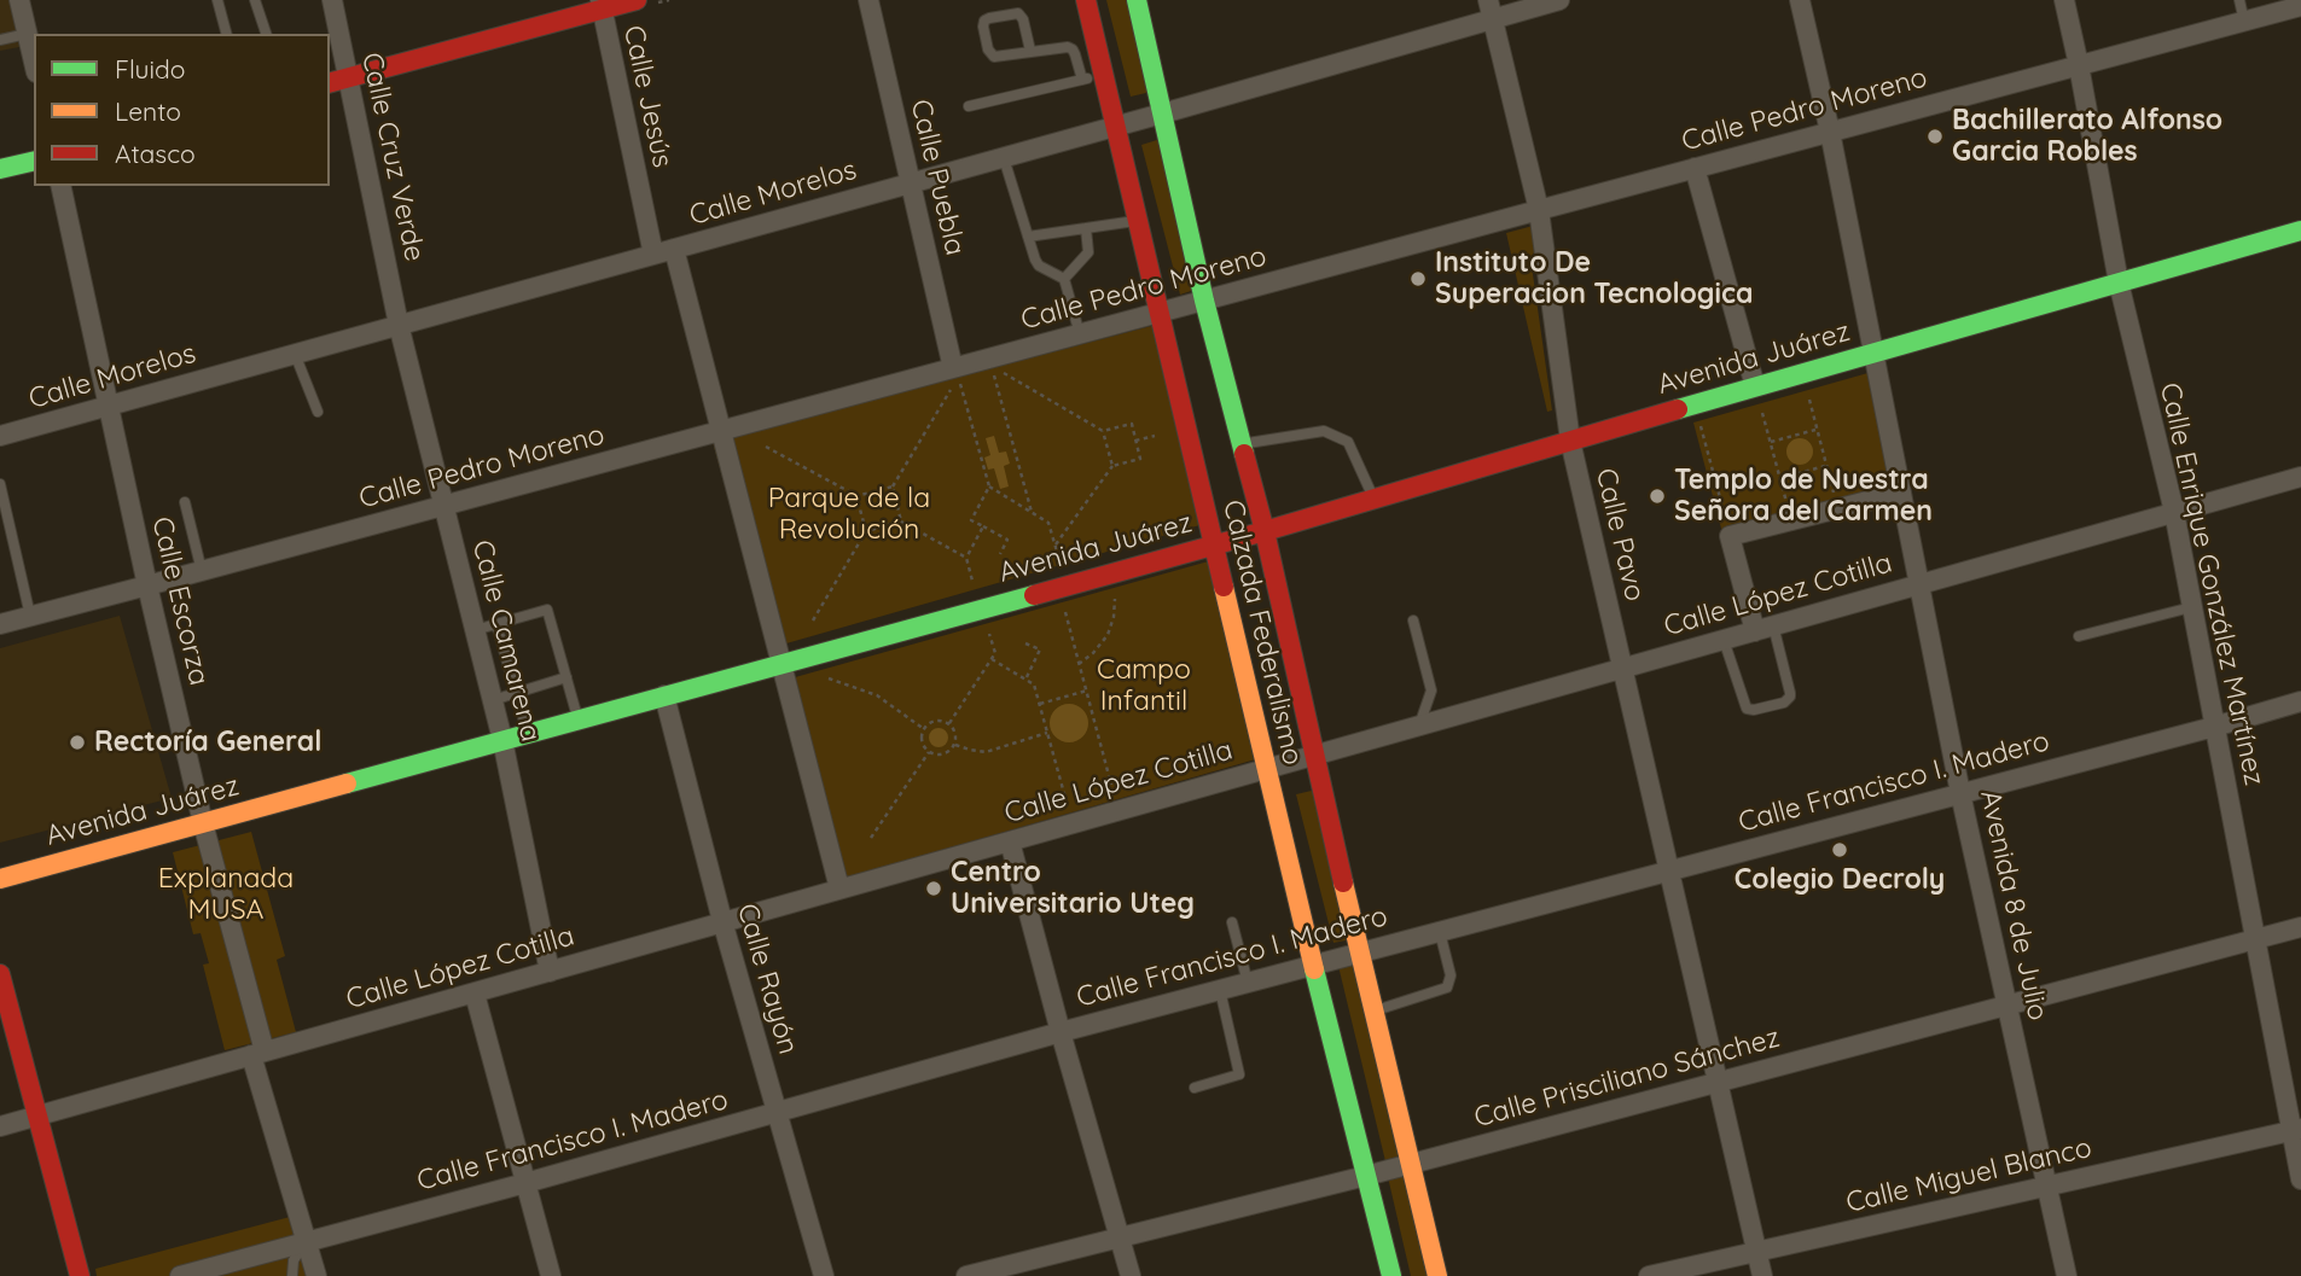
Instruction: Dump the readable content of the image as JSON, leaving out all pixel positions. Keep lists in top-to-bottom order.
{
  "streets": {
    "main road": ["Avenida Juárez", "Calzada Federalismo"],
    "street": [
      "Calle Jesús",
      "Calle Pedro Moreno",
      "Calle Cruz Verde",
      "Calle Puebla",
      "Calle Morelos",
      "Calle Pavo",
      "Calle Enrique González Martínez",
      "Calle López Cotilla",
      "Calle Escorza",
      "Calle Camarena",
      "Calle Francisco I. Madero",
      "Avenida 8 de Julio",
      "Calle Rayón",
      "Calle Prisciliano Sánchez",
      "Calle Miguel Blanco"
    ]
  },
  "crossings": [
    ["Calle Jesús", "Calle Morelos"],
    ["Calle Pedro Moreno", "Calle Puebla"],
    ["Calle Pedro Moreno", "Calle Pavo"],
    ["Calle Pedro Moreno", "Calle Enrique González Martínez"],
    ["Calle Pedro Moreno", "Calle Escorza"],
    ["Calle Pedro Moreno", "Calzada Federalismo"],
    ["Calle Pedro Moreno", "Calle Camarena"],
    ["Calle Pedro Moreno", "Avenida 8 de Julio"],
    ["Calle Cruz Verde", "Calle Morelos"],
    ["Calle Cruz Verde", "Calle Camarena"],
    ["Calle Puebla", "Calle Morelos"],
    ["Calle Morelos", "Calle Pavo"],
    ["Calle Morelos", "Calle Escorza"],
    ["Calle Morelos", "Calzada Federalismo"],
    ["Calle Morelos", "Calle Camarena"],
    ["Avenida Juárez", "Calle Pavo"],
    ["Avenida Juárez", "Calle Enrique González Martínez"],
    ["Avenida Juárez", "Calle Escorza"],
    ["Avenida Juárez", "Calzada Federalismo"],
    ["Avenida Juárez", "Calle Camarena"],
    ["Avenida Juárez", "Avenida 8 de Julio"],
    ["Avenida Juárez", "Calle Rayón"],
    ["Calle Pavo", "Calle López Cotilla"],
    ["Calle Pavo", "Calle Francisco I. Madero"],
    ["Calle Pavo", "Calle Prisciliano Sánchez"],
    ["Calle Pavo", "Calle Miguel Blanco"],
    ["Calle Enrique González Martínez", "Calle López Cotilla"],
    ["Calle Enrique González Martínez", "Calle Francisco I. Madero"],
    ["Calle Enrique González Martínez", "Calle Prisciliano Sánchez"],
    ["Calle Enrique González Martínez", "Calle Miguel Blanco"],
    ["Calle López Cotilla", "Calle Escorza"],
    ["Calle López Cotilla", "Calzada Federalismo"],
    ["Calle López Cotilla", "Calle Camarena"],
    ["Calle López Cotilla", "Avenida 8 de Julio"],
    ["Calle López Cotilla", "Calle Rayón"],
    ["Calle Escorza", "Calle Francisco I. Madero"],
    ["Calzada Federalismo", "Calle Francisco I. Madero"],
    ["Calzada Federalismo", "Calle Prisciliano Sánchez"],
    ["Calle Francisco I. Madero", "Avenida 8 de Julio"],
    ["Calle Francisco I. Madero", "Calle Rayón"],
    ["Avenida 8 de Julio", "Calle Prisciliano Sánchez"],
    ["Avenida 8 de Julio", "Calle Miguel Blanco"]
  ],
  "parks": ["Parque de la Revolución", "Campo Infantil", "Explanada MUSA"],
  "places": [
    "Bachillerato Alfonso Garcia Robles",
    "Instituto De Superacion Tecnologica",
    "Templo de Nuestra Señora del Carmen",
    "Rectoría General",
    "Colegio Decroly",
    "Centro Universitario Uteg"
  ],
  "legend": ["Fluido", "Lento", "Atasco"]
}
